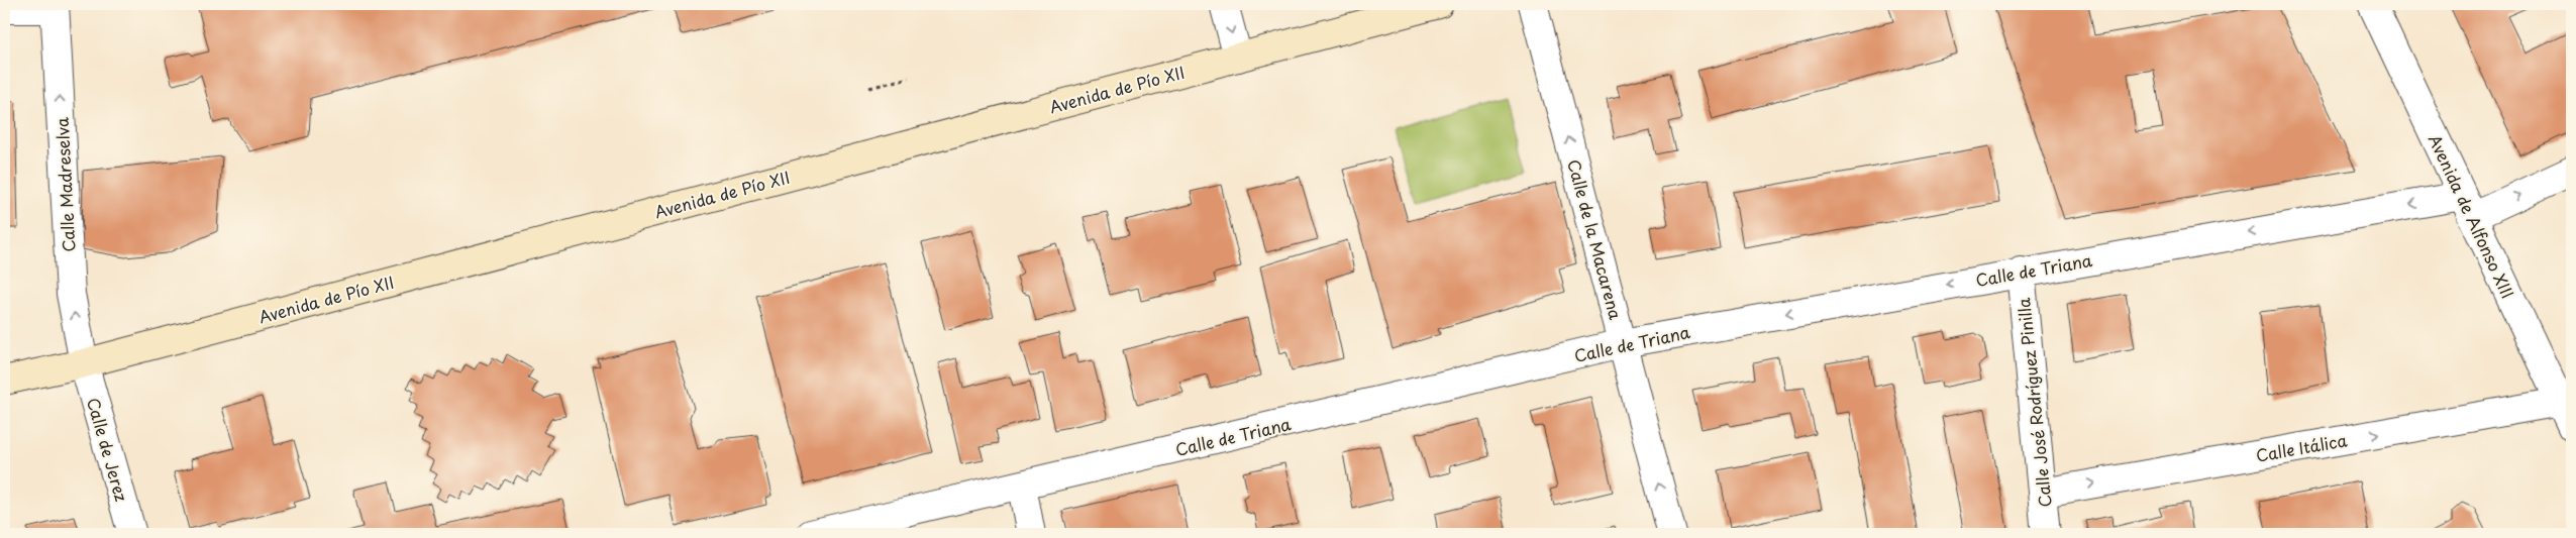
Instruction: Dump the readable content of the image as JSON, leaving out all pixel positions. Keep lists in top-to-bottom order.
{
  "streets": {
    "main road": ["Avenida de Pío XII"],
    "street": [
      "Calle Madreselva",
      "Avenida de Alfonso XIII",
      "Calle de la Macarena",
      "Calle de Triana",
      "Calle José Rodríguez Pinilla",
      "Calle Itálica",
      "Calle de Jerez"
    ]
  },
  "crossings": [
    ["Avenida de Pío XII", "Calle Madreselva"],
    ["Avenida de Pío XII", "Calle de Jerez"],
    ["Calle Madreselva", "Calle de Jerez"],
    ["Avenida de Alfonso XIII", "Calle de Triana"],
    ["Avenida de Alfonso XIII", "Calle Itálica"],
    ["Calle de la Macarena", "Calle de Triana"],
    ["Calle de Triana", "Calle José Rodríguez Pinilla"],
    ["Calle José Rodríguez Pinilla", "Calle Itálica"]
  ],
  "one_way": ["Calle Madreselva", "Calle de la Macarena", "Calle Itálica"]
}
